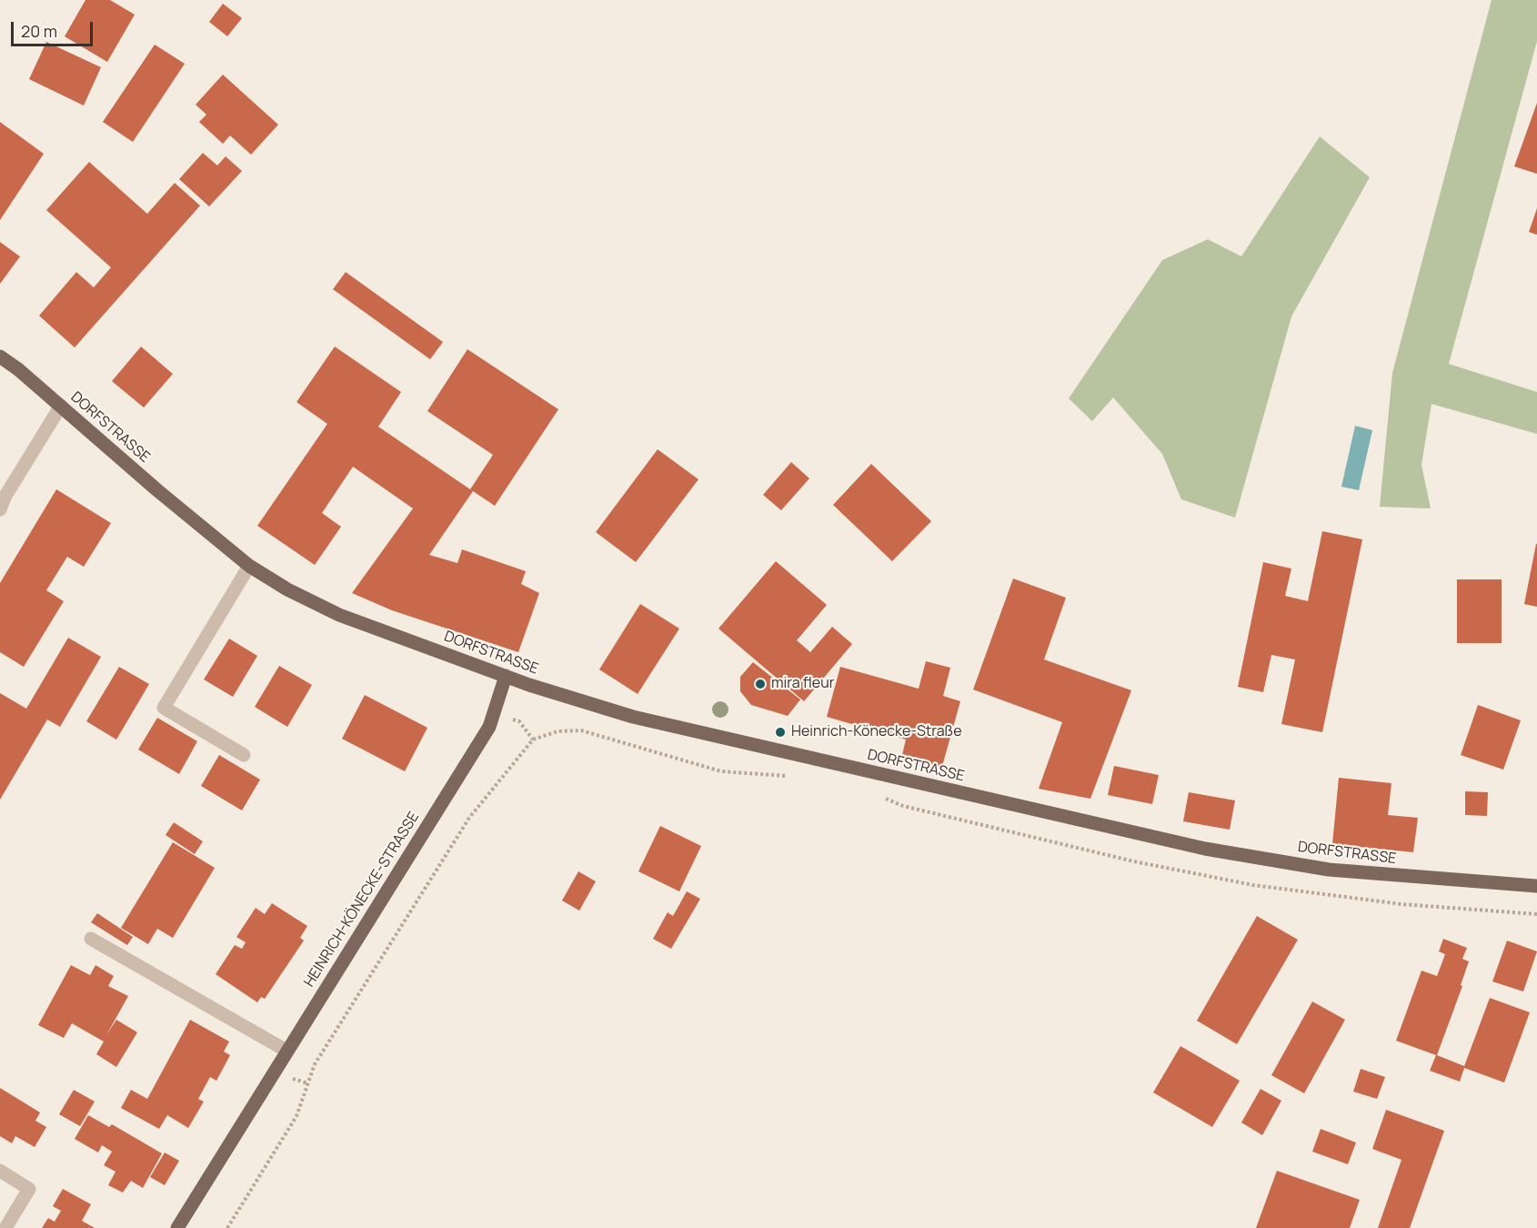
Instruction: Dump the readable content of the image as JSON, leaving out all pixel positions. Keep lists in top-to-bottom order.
{
  "streets": {
    "main road": ["DORFSTRASSE", "HEINRICH-KÖNECKE-STRASSE"]
  },
  "crossings": [
    ["DORFSTRASSE", "HEINRICH-KÖNECKE-STRASSE"]
  ],
  "places": ["mira fleur", "Heinrich-Könecke-Straße"],
  "scale_bar": "20 m"
}
